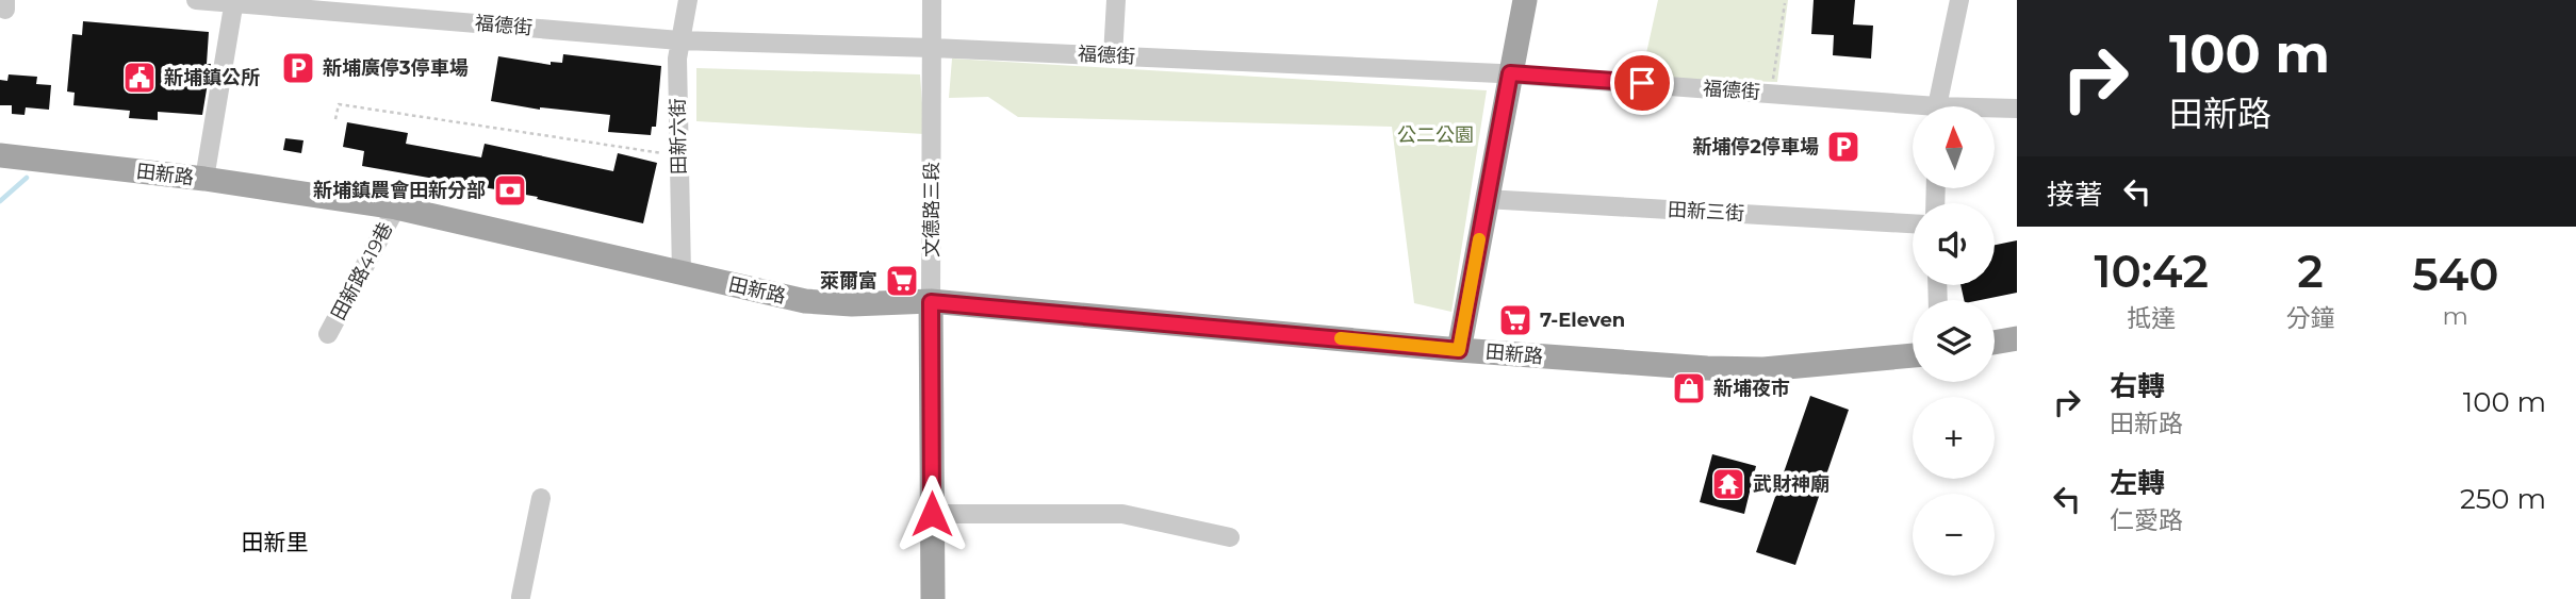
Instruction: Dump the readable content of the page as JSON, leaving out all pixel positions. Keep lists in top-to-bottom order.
{
  "streets": {
    "main road": ["田新路", "文德路三段"],
    "street": [
      "福德街",
      "田新六街",
      "田新三街",
      "田新路419巷"
    ]
  },
  "crossings": [
    ["福德街", "田新六街"],
    ["福德街", "文德路三段"],
    ["田新六街", "田新路"],
    ["田新路", "文德路三段"],
    ["田新路", "田新路419巷"]
  ],
  "districts": ["田新里"],
  "parks": ["公二公園"],
  "places": {
    "parking": ["新埔廣停3停車場", "新埔停2停車場"],
    "public building": ["新埔鎮公所"],
    "bank": ["新埔鎮農會田新分部"],
    "supermarket": ["萊爾富", "7-Eleven"],
    "shop": ["新埔夜市"],
    "temple": ["武財神廟"]
  },
  "north": "top",
  "page": {
    "turn": ["100 m", "田新路"],
    "map_buttons": ["+", "−"],
    "then": "接著",
    "eta": [
      "10:42",
      "抵達",
      "2",
      "分鐘",
      "540",
      "m"
    ],
    "list": [
      {
        "name": "右轉",
        "note": "田新路",
        "value": "100 m"
      },
      {
        "name": "左轉",
        "note": "仁愛路",
        "value": "250 m"
      }
    ]
  }
}
